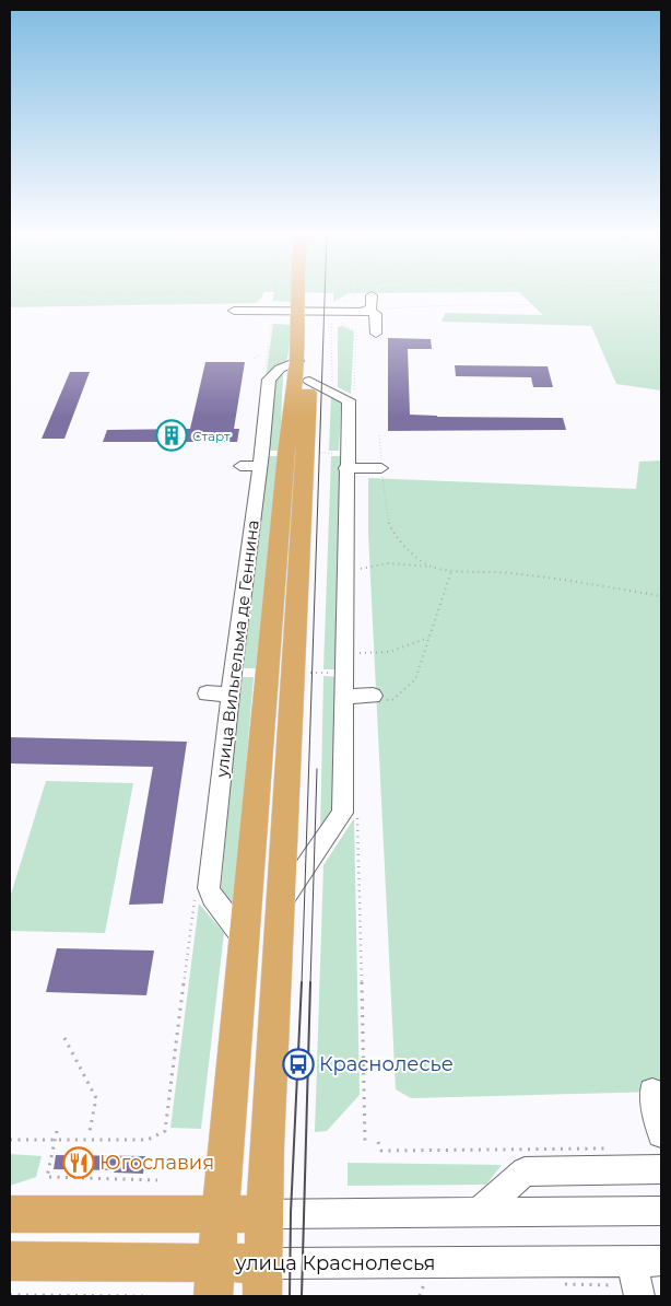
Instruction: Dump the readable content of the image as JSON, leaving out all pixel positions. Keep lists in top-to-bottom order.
{
  "streets": {
    "main road": ["улица Вильгельма де Геннина", "улица Краснолесья"]
  },
  "crossings": [
    ["улица Вильгельма де Геннина", "улица Краснолесья"]
  ],
  "places": {
    "building": ["Старт"],
    "bus stop": ["Краснолесье"],
    "restaurant": ["Югославия"]
  }
}
